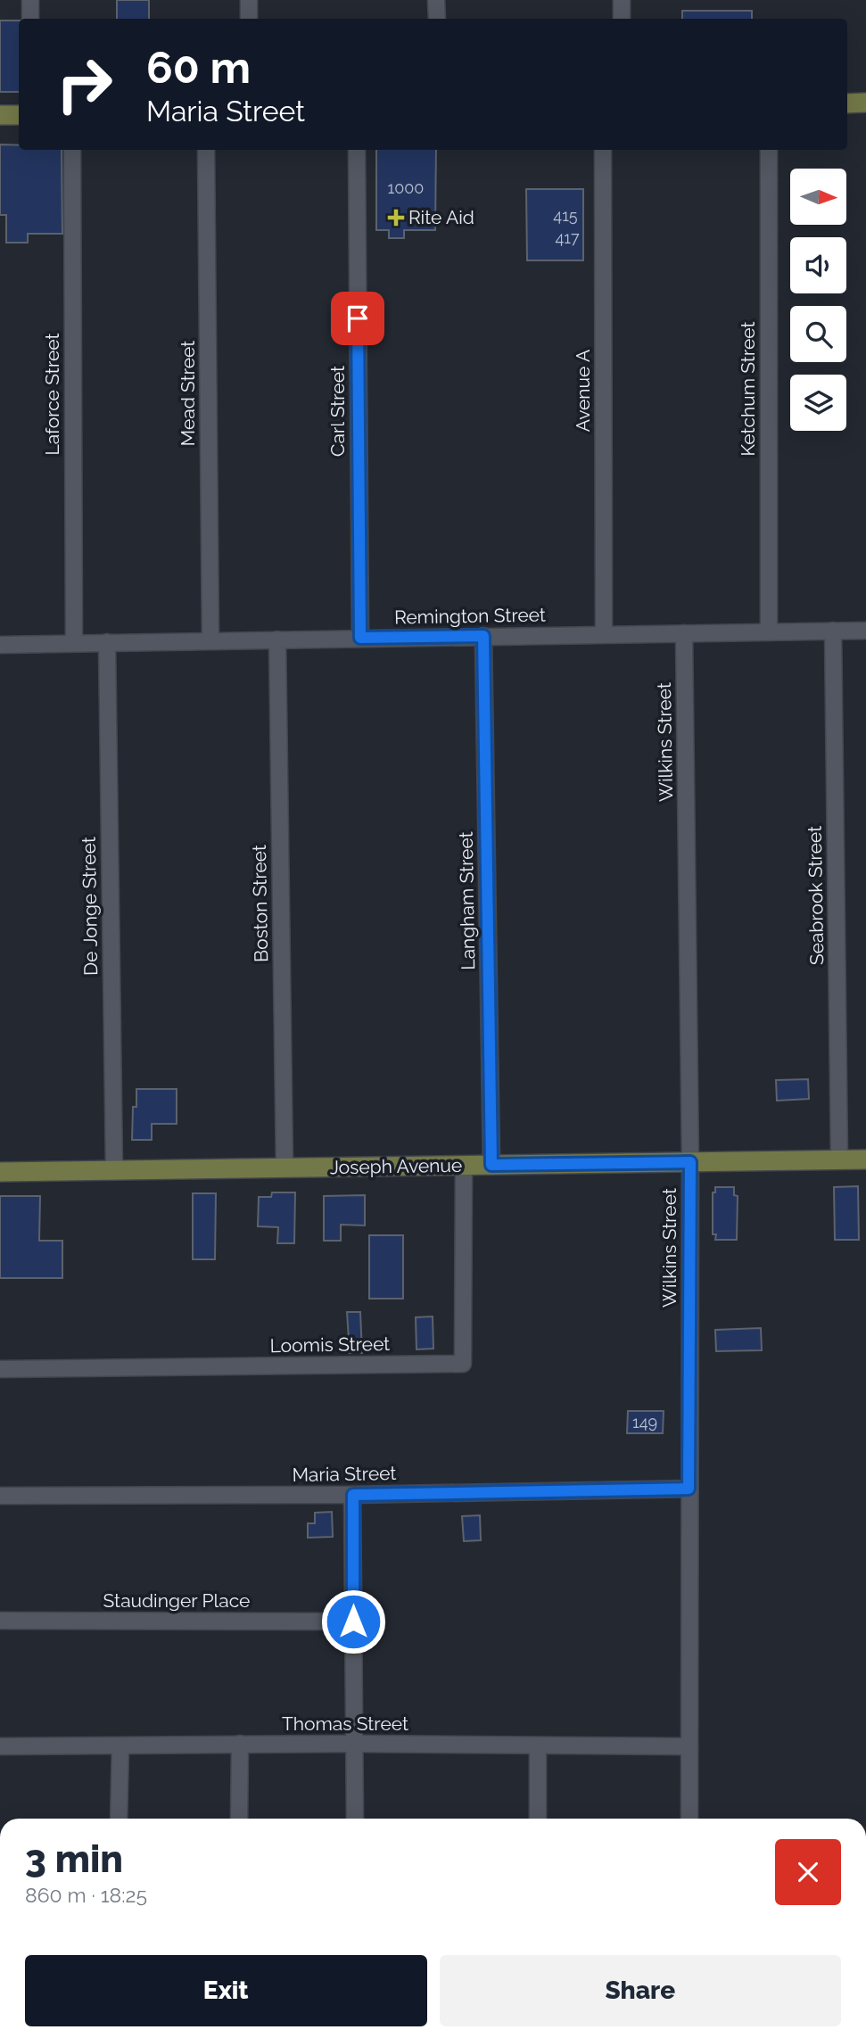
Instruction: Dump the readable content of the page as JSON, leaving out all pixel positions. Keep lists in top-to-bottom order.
{
  "streets": {
    "main road": ["Joseph Avenue"],
    "street": [
      "Ketchum Street",
      "Avenue A",
      "Mead Street",
      "Laforce Street",
      "Carl Street",
      "Remington Street",
      "Wilkins Street",
      "Seabrook Street",
      "Langham Street",
      "Boston Street",
      "De Jonge Street",
      "Loomis Street",
      "Maria Street",
      "Staudinger Place",
      "Thomas Street"
    ]
  },
  "crossings": [
    ["Ketchum Street", "Remington Street"],
    ["Avenue A", "Remington Street"],
    ["Mead Street", "Remington Street"],
    ["Laforce Street", "Remington Street"],
    ["Carl Street", "Remington Street"],
    ["Remington Street", "Wilkins Street"],
    ["Remington Street", "Seabrook Street"],
    ["Remington Street", "Langham Street"],
    ["Remington Street", "Boston Street"],
    ["Remington Street", "De Jonge Street"],
    ["Wilkins Street", "Joseph Avenue"],
    ["Wilkins Street", "Maria Street"],
    ["Wilkins Street", "Thomas Street"],
    ["Seabrook Street", "Joseph Avenue"],
    ["Langham Street", "Joseph Avenue"],
    ["Boston Street", "Joseph Avenue"],
    ["De Jonge Street", "Joseph Avenue"],
    ["Joseph Avenue", "Loomis Street"]
  ],
  "places": {
    "health": ["Rite Aid"]
  },
  "house_numbers": [
    "1000",
    "415",
    "417",
    "149"
  ],
  "north": "right",
  "page": {
    "turn": ["60 m", "Maria Street"],
    "heading": ["3 min", "860 m · 18:25"],
    "buttons": ["Exit", "Share"]
  }
}
